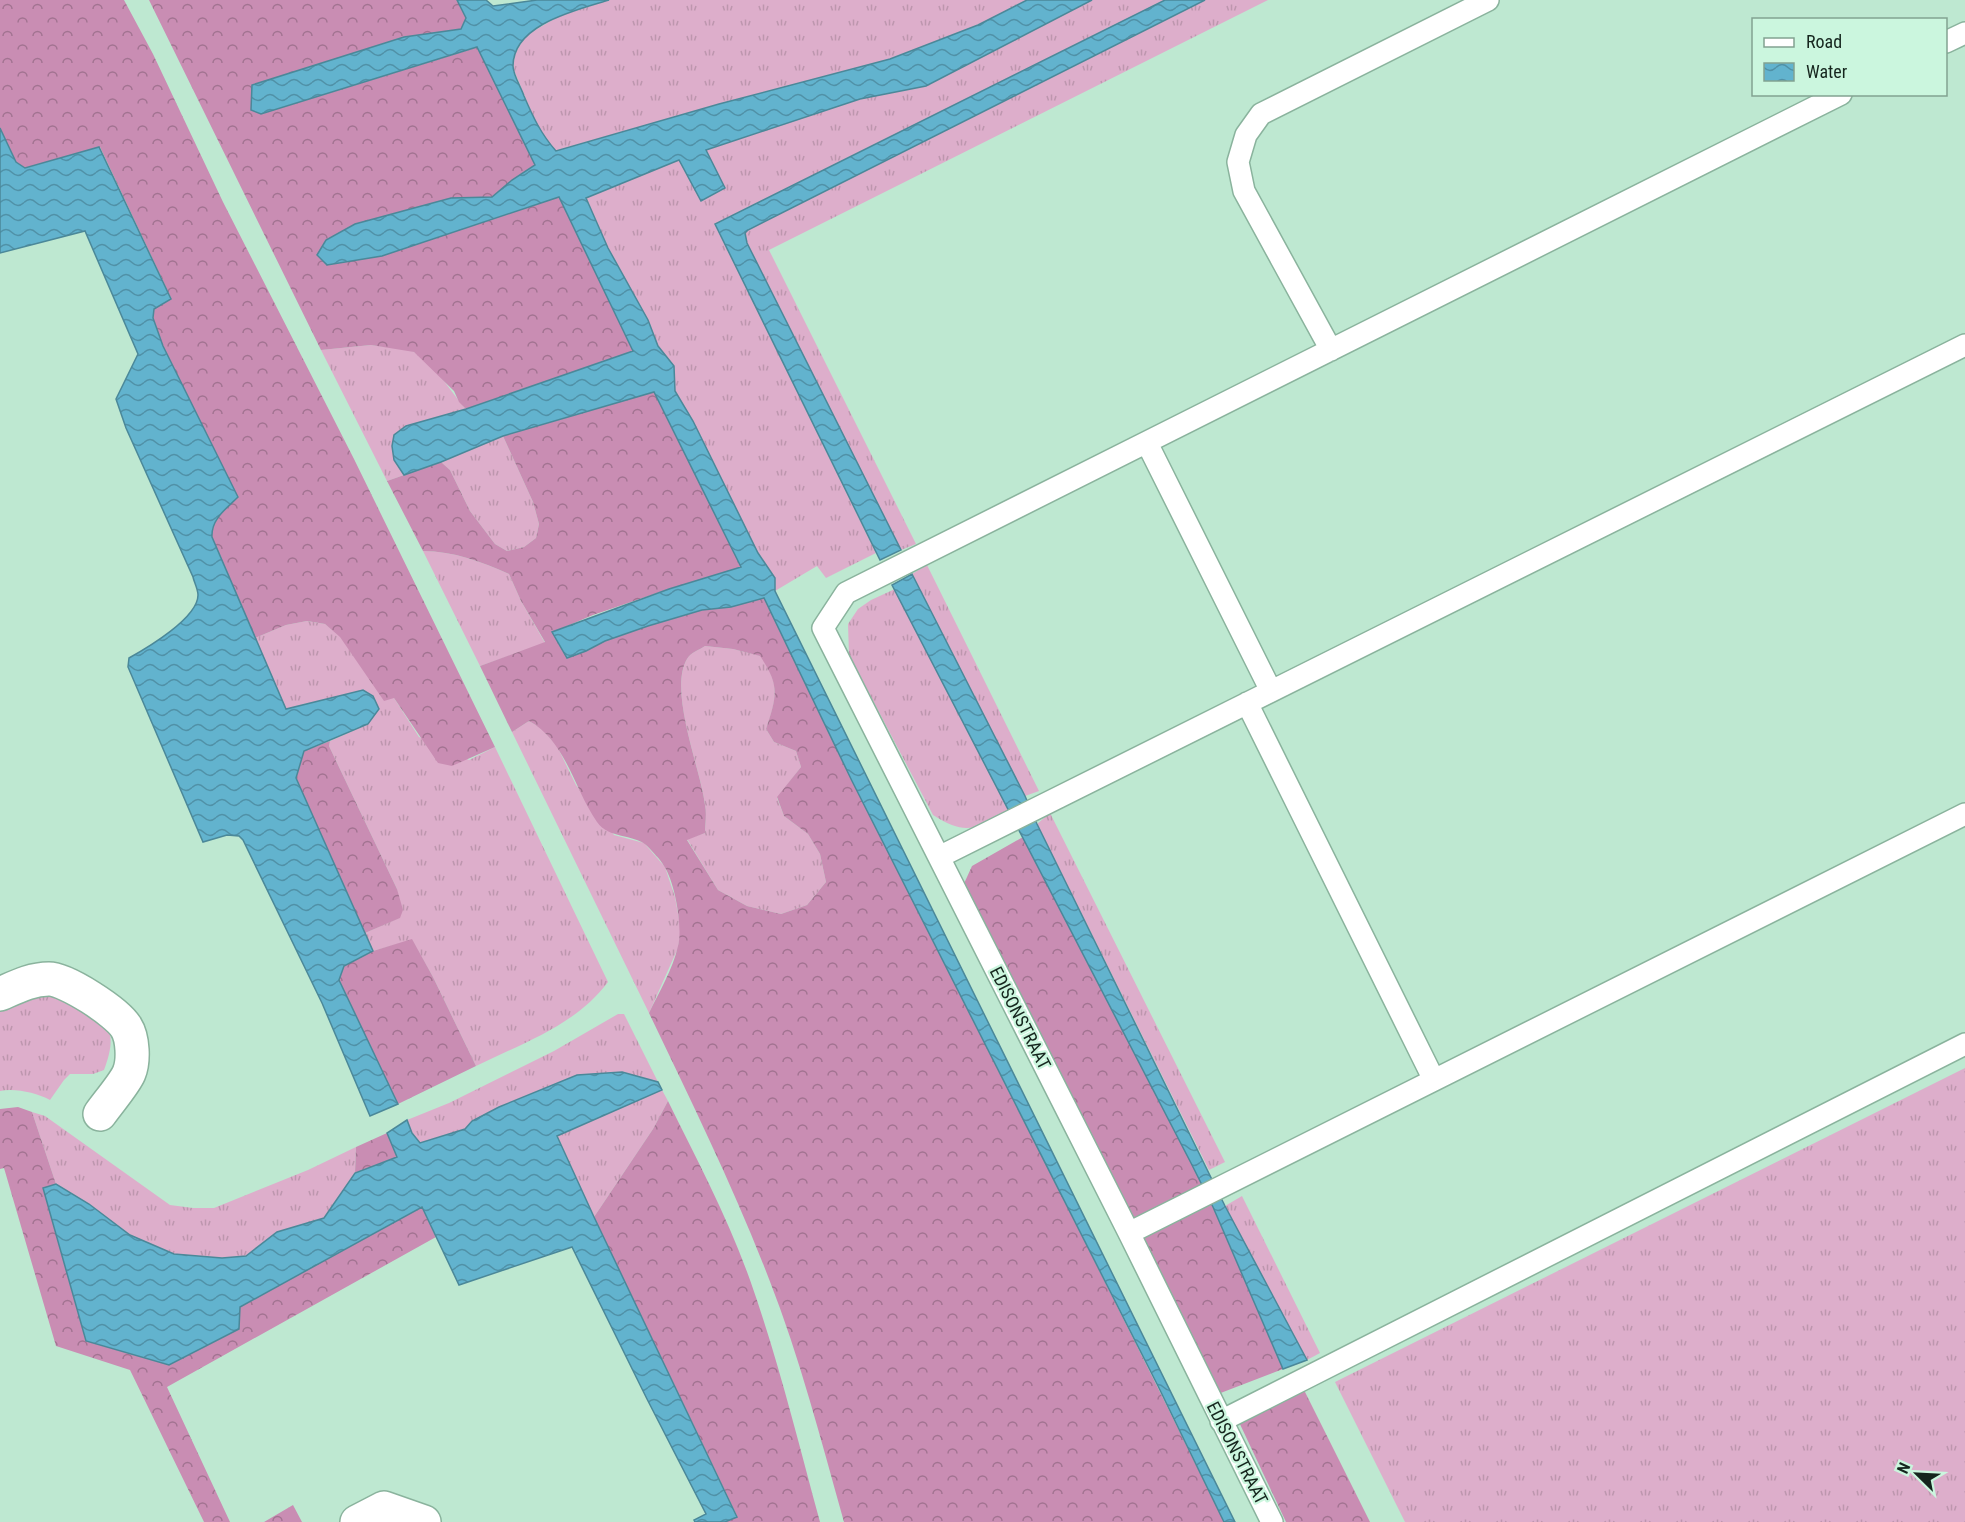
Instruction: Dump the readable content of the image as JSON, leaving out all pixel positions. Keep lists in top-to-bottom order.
{
  "streets": {
    "lane": ["EDISONSTRAAT"]
  },
  "legend": ["Road", "Water"],
  "north": "top left"
}
